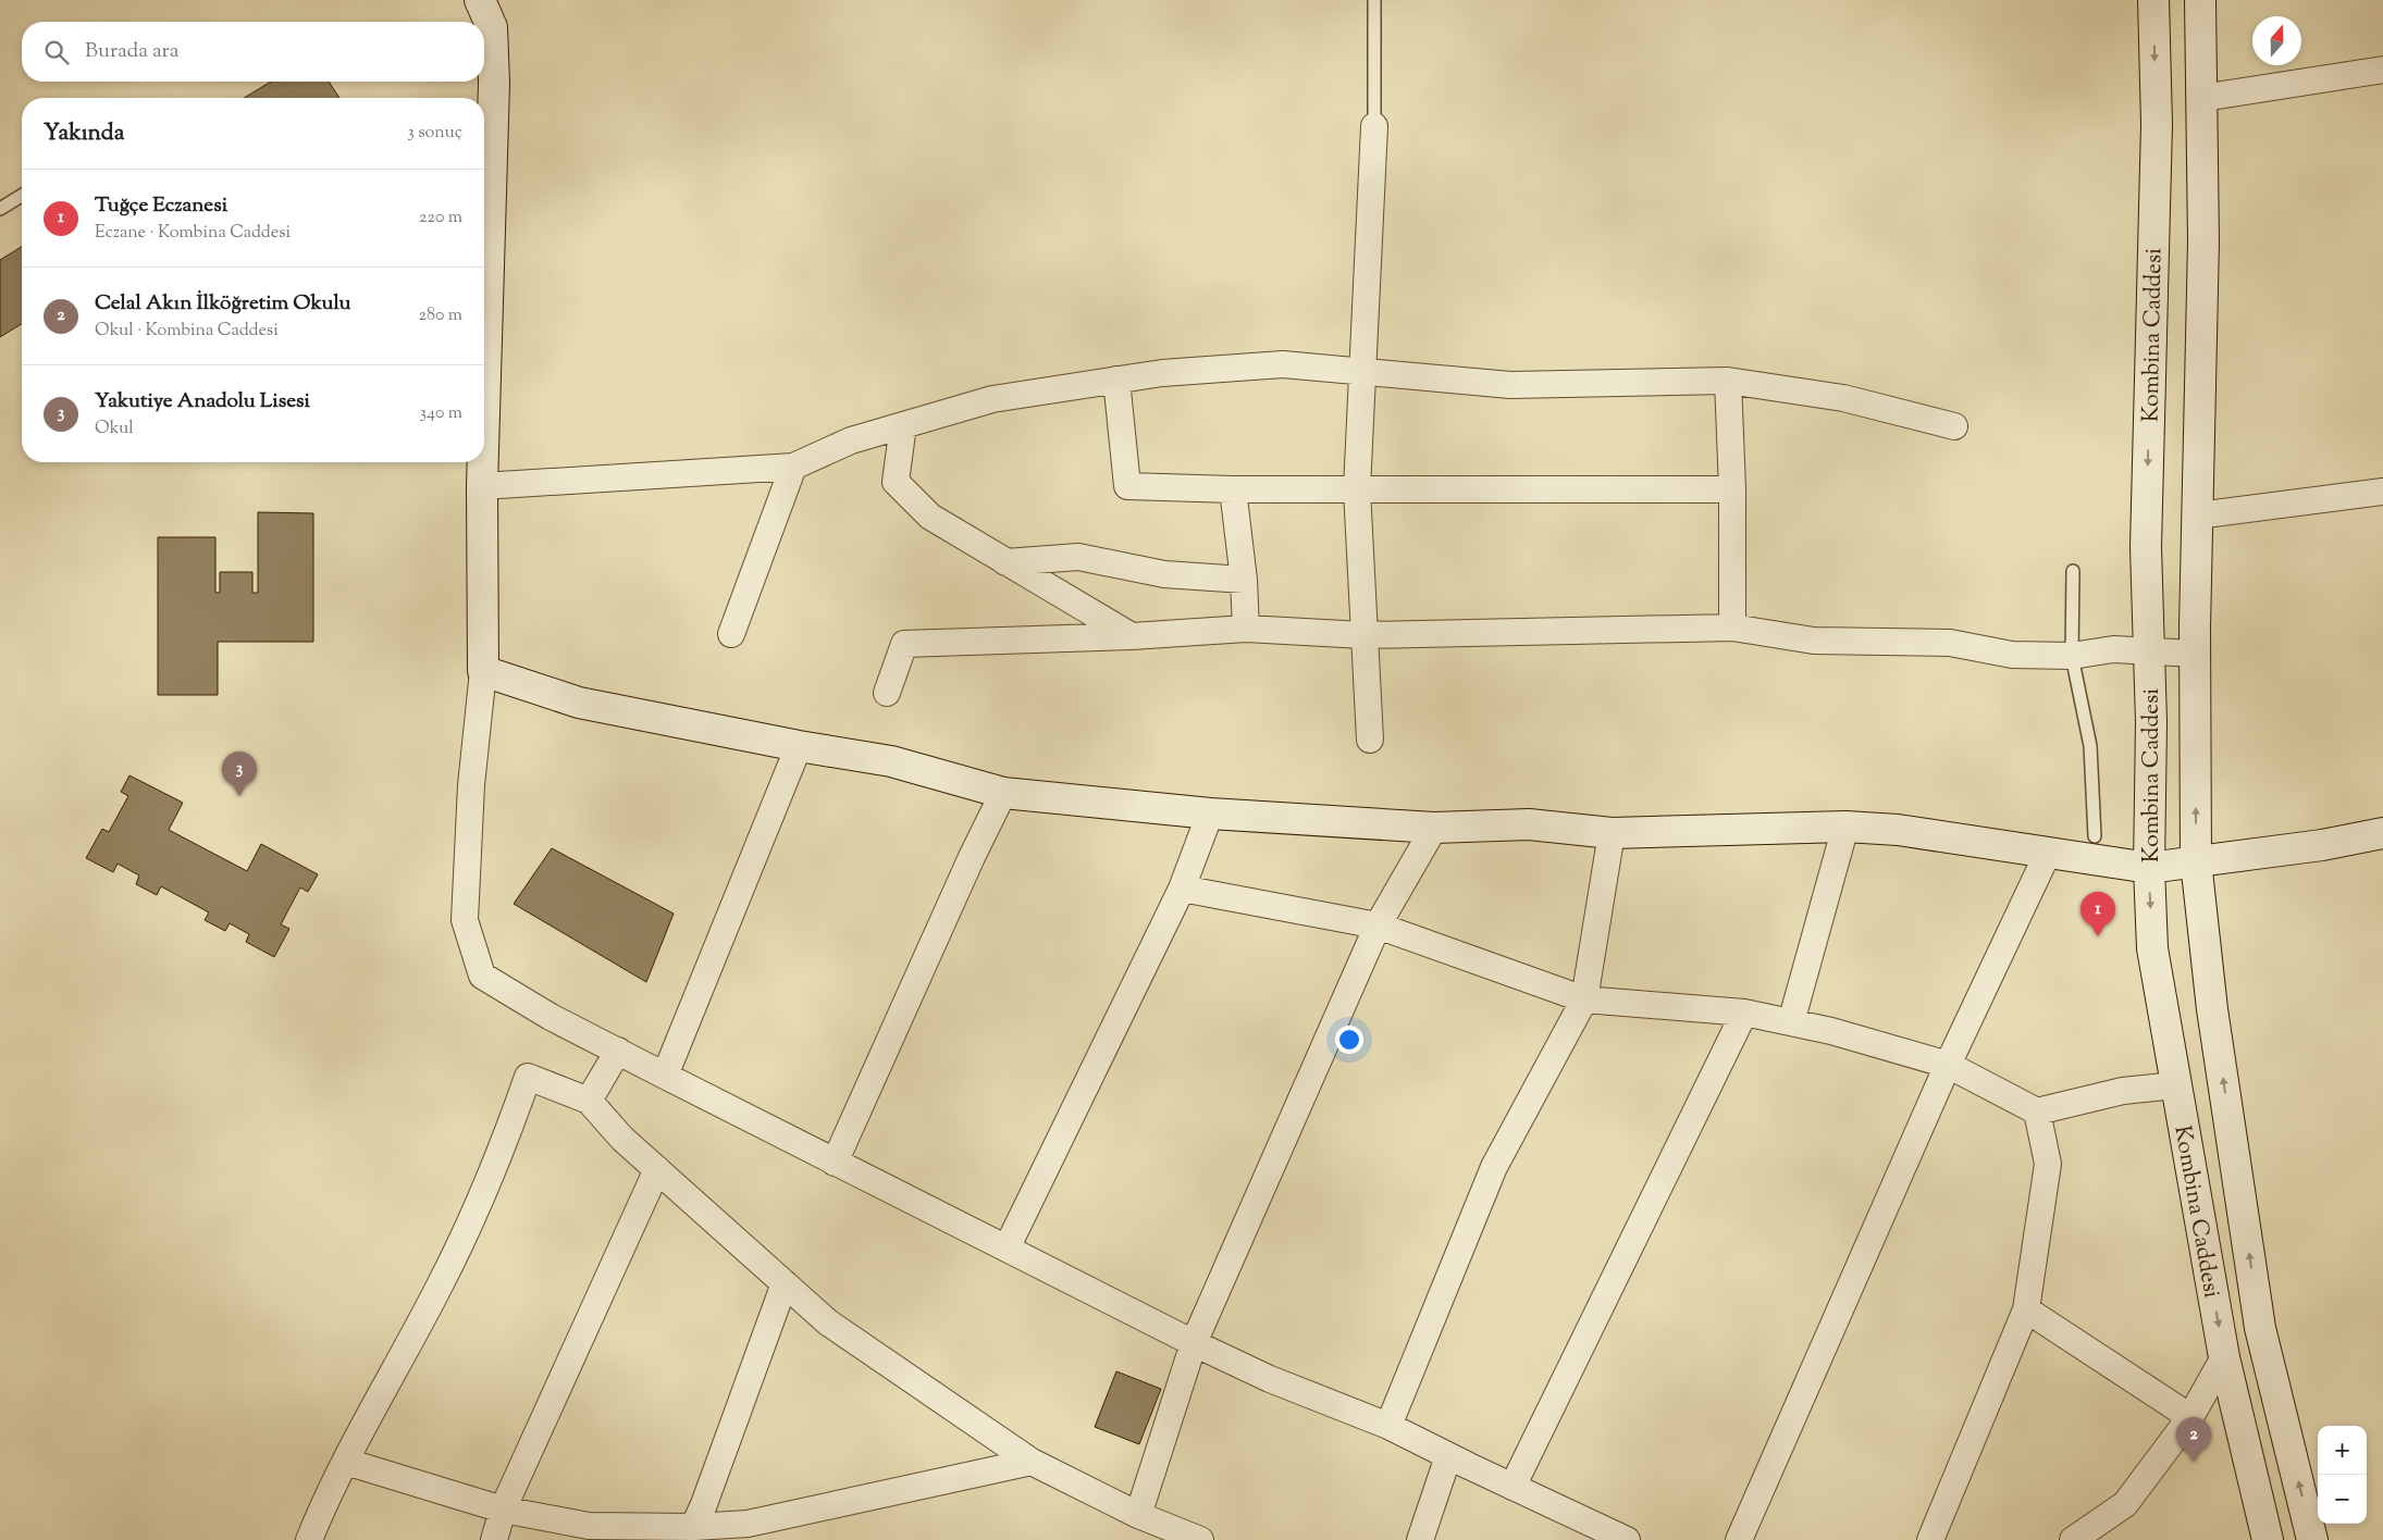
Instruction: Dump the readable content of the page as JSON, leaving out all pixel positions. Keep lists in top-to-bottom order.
{
  "streets": {
    "main road": ["Kombina Caddesi"]
  },
  "north": "top",
  "page": {
    "search": "Burada ara",
    "heading": ["Yakında", "3 sonuç"],
    "list": [
      {
        "mark": "1",
        "name": "Tuğçe Eczanesi",
        "note": "Eczane · Kombina Caddesi",
        "value": "220 m"
      },
      {
        "mark": "2",
        "name": "Celal Akın İlköğretim Okulu",
        "note": "Okul · Kombina Caddesi",
        "value": "280 m"
      },
      {
        "mark": "3",
        "name": "Yakutiye Anadolu Lisesi",
        "note": "Okul",
        "value": "340 m"
      }
    ],
    "pins": ["3", "1", "2"],
    "map_buttons": ["+", "−"]
  }
}
